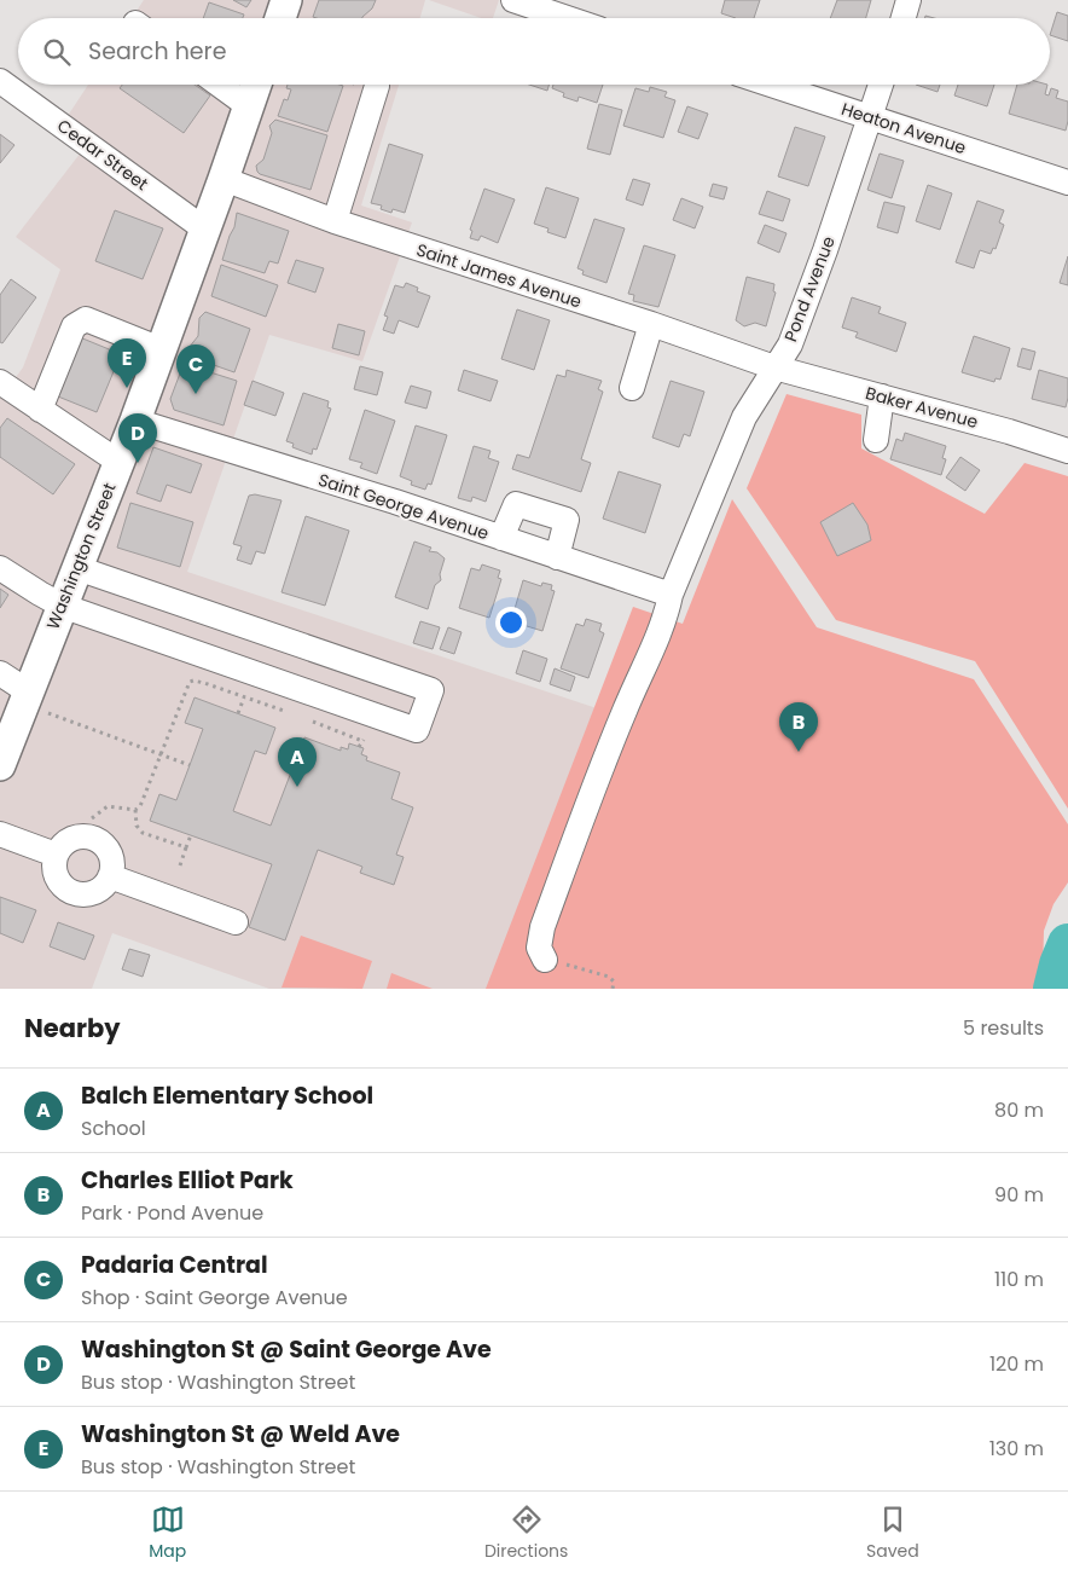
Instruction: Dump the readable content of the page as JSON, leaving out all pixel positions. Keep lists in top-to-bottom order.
{
  "streets": {
    "main road": ["Washington Street"],
    "street": [
      "Heaton Avenue",
      "Cedar Street",
      "Saint James Avenue",
      "Pond Avenue",
      "Baker Avenue",
      "Saint George Avenue"
    ]
  },
  "crossings": [
    ["Heaton Avenue", "Pond Avenue"],
    ["Cedar Street", "Washington Street"],
    ["Saint James Avenue", "Pond Avenue"],
    ["Saint James Avenue", "Baker Avenue"],
    ["Saint James Avenue", "Washington Street"],
    ["Pond Avenue", "Baker Avenue"],
    ["Pond Avenue", "Saint George Avenue"],
    ["Saint George Avenue", "Washington Street"]
  ],
  "page": {
    "search": "Search here",
    "pins": [
      "E",
      "C",
      "D",
      "B",
      "A"
    ],
    "heading": ["Nearby", "5 results"],
    "list": [
      {
        "mark": "A",
        "name": "Balch Elementary School",
        "note": "School",
        "value": "80 m"
      },
      {
        "mark": "B",
        "name": "Charles Elliot Park",
        "note": "Park · Pond Avenue",
        "value": "90 m"
      },
      {
        "mark": "C",
        "name": "Padaria Central",
        "note": "Shop · Saint George Avenue",
        "value": "110 m"
      },
      {
        "mark": "D",
        "name": "Washington St @ Saint George Ave",
        "note": "Bus stop · Washington Street",
        "value": "120 m"
      },
      {
        "mark": "E",
        "name": "Washington St @ Weld Ave",
        "note": "Bus stop · Washington Street",
        "value": "130 m"
      }
    ],
    "nav": ["Map", "Directions", "Saved"]
  }
}
